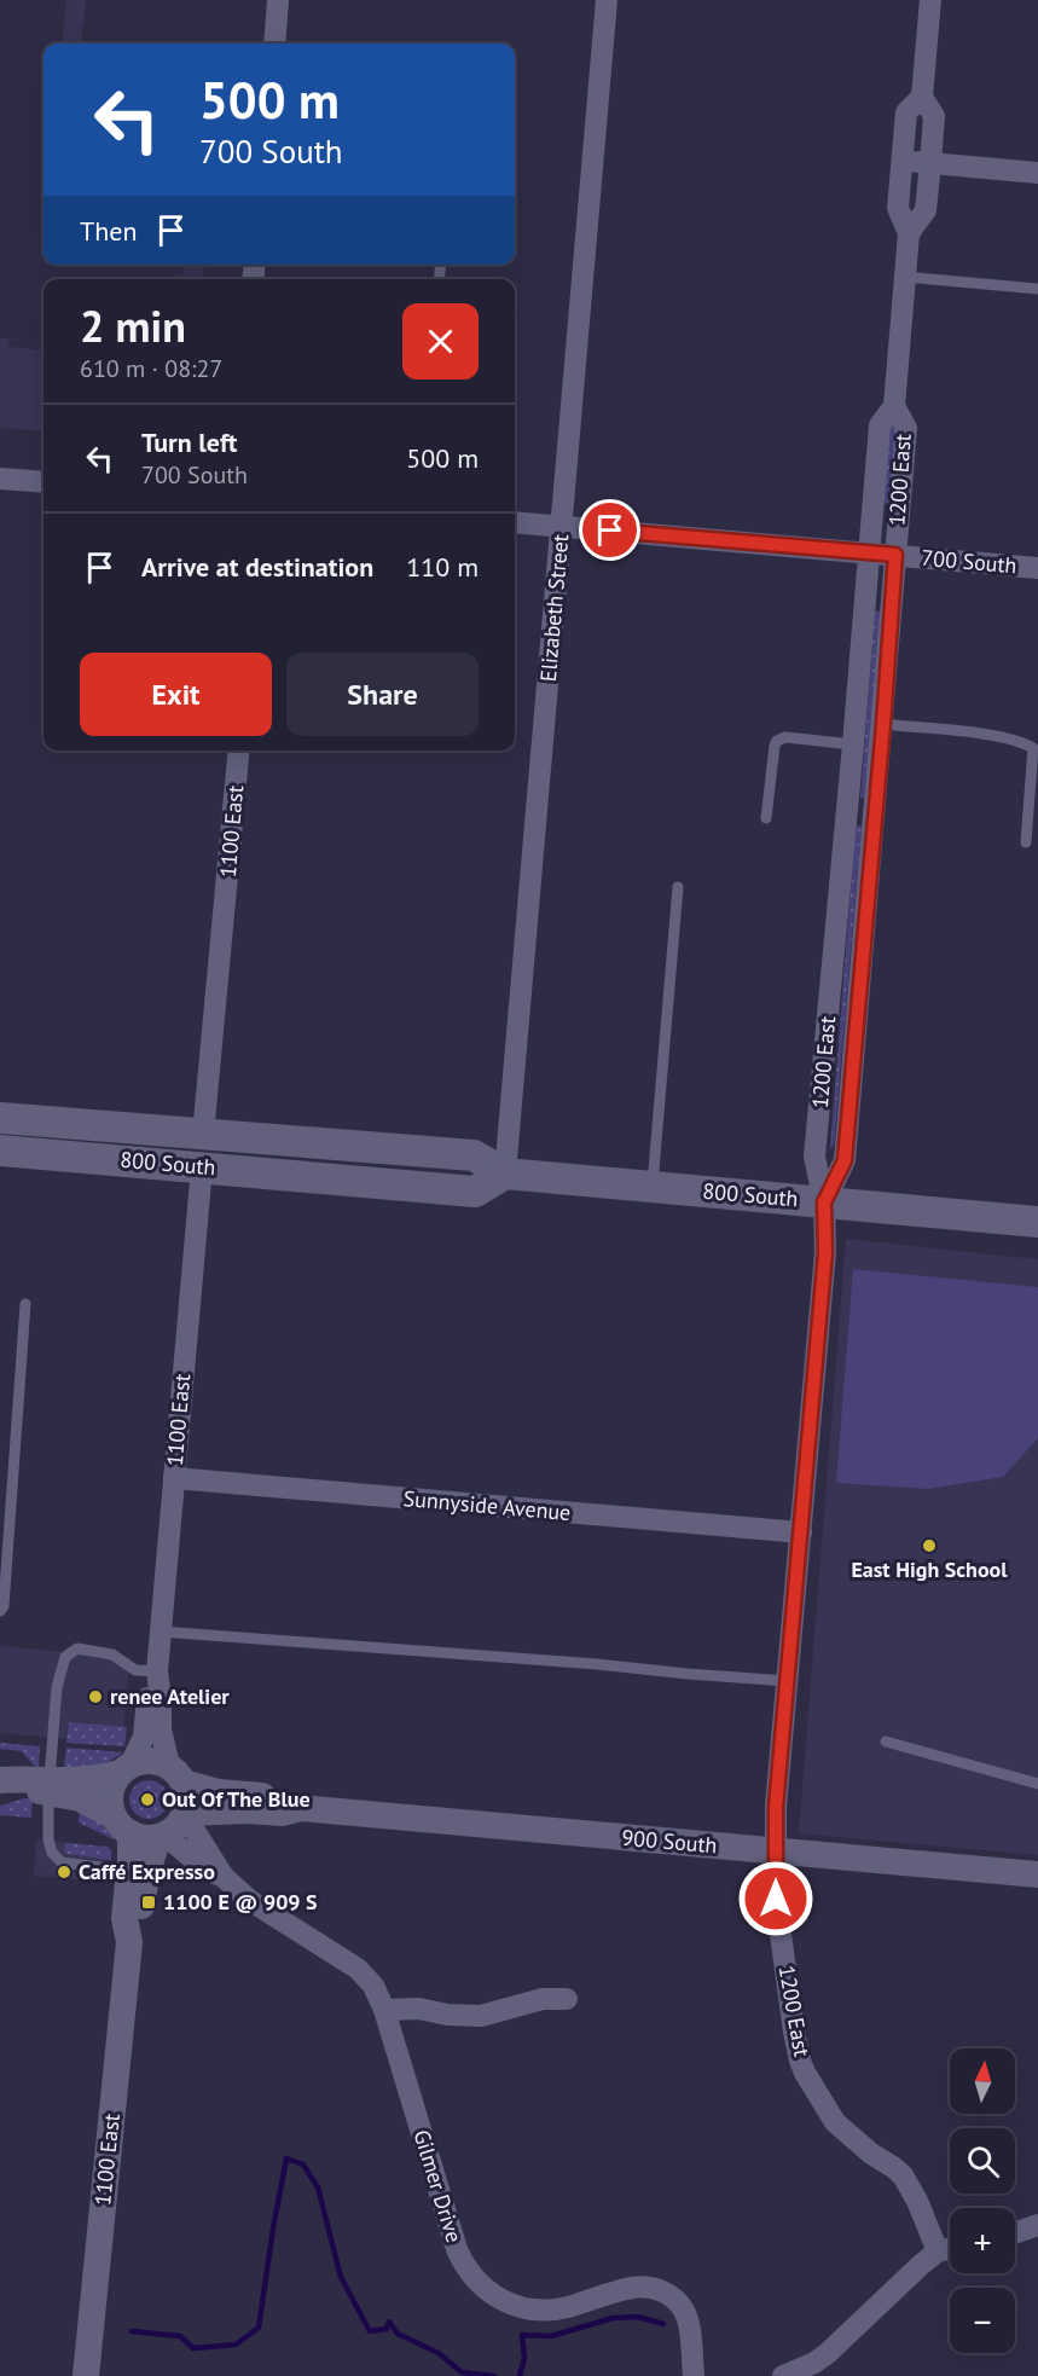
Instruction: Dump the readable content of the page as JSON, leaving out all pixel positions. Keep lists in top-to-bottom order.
{
  "streets": {
    "main road": ["800 South"],
    "street": [
      "1200 East",
      "700 South",
      "Elizabeth Street",
      "1100 East",
      "Sunnyside Avenue",
      "900 South",
      "Gilmer Drive"
    ]
  },
  "crossings": [
    ["1200 East", "700 South"],
    ["1200 East", "800 South"],
    ["1200 East", "Sunnyside Avenue"],
    ["1200 East", "900 South"],
    ["700 South", "Elizabeth Street"],
    ["Elizabeth Street", "800 South"],
    ["1100 East", "800 South"],
    ["1100 East", "Sunnyside Avenue"],
    ["1100 East", "900 South"],
    ["1100 East", "Gilmer Drive"],
    ["900 South", "Gilmer Drive"]
  ],
  "places": {
    "other": [
      "East High School",
      "renee Atelier",
      "Out Of The Blue",
      "Caffé Expresso"
    ],
    "transit": ["1100 E @ 909 S"]
  },
  "north": "top",
  "page": {
    "turn": ["500 m", "700 South"],
    "then": "Then",
    "heading": ["2 min", "610 m · 08:27"],
    "list": [
      {
        "name": "Turn left",
        "note": "700 South",
        "value": "500 m"
      },
      {
        "name": "Arrive at destination",
        "value": "110 m"
      }
    ],
    "buttons": ["Exit", "Share"],
    "map_buttons": ["+", "−"]
  }
}
